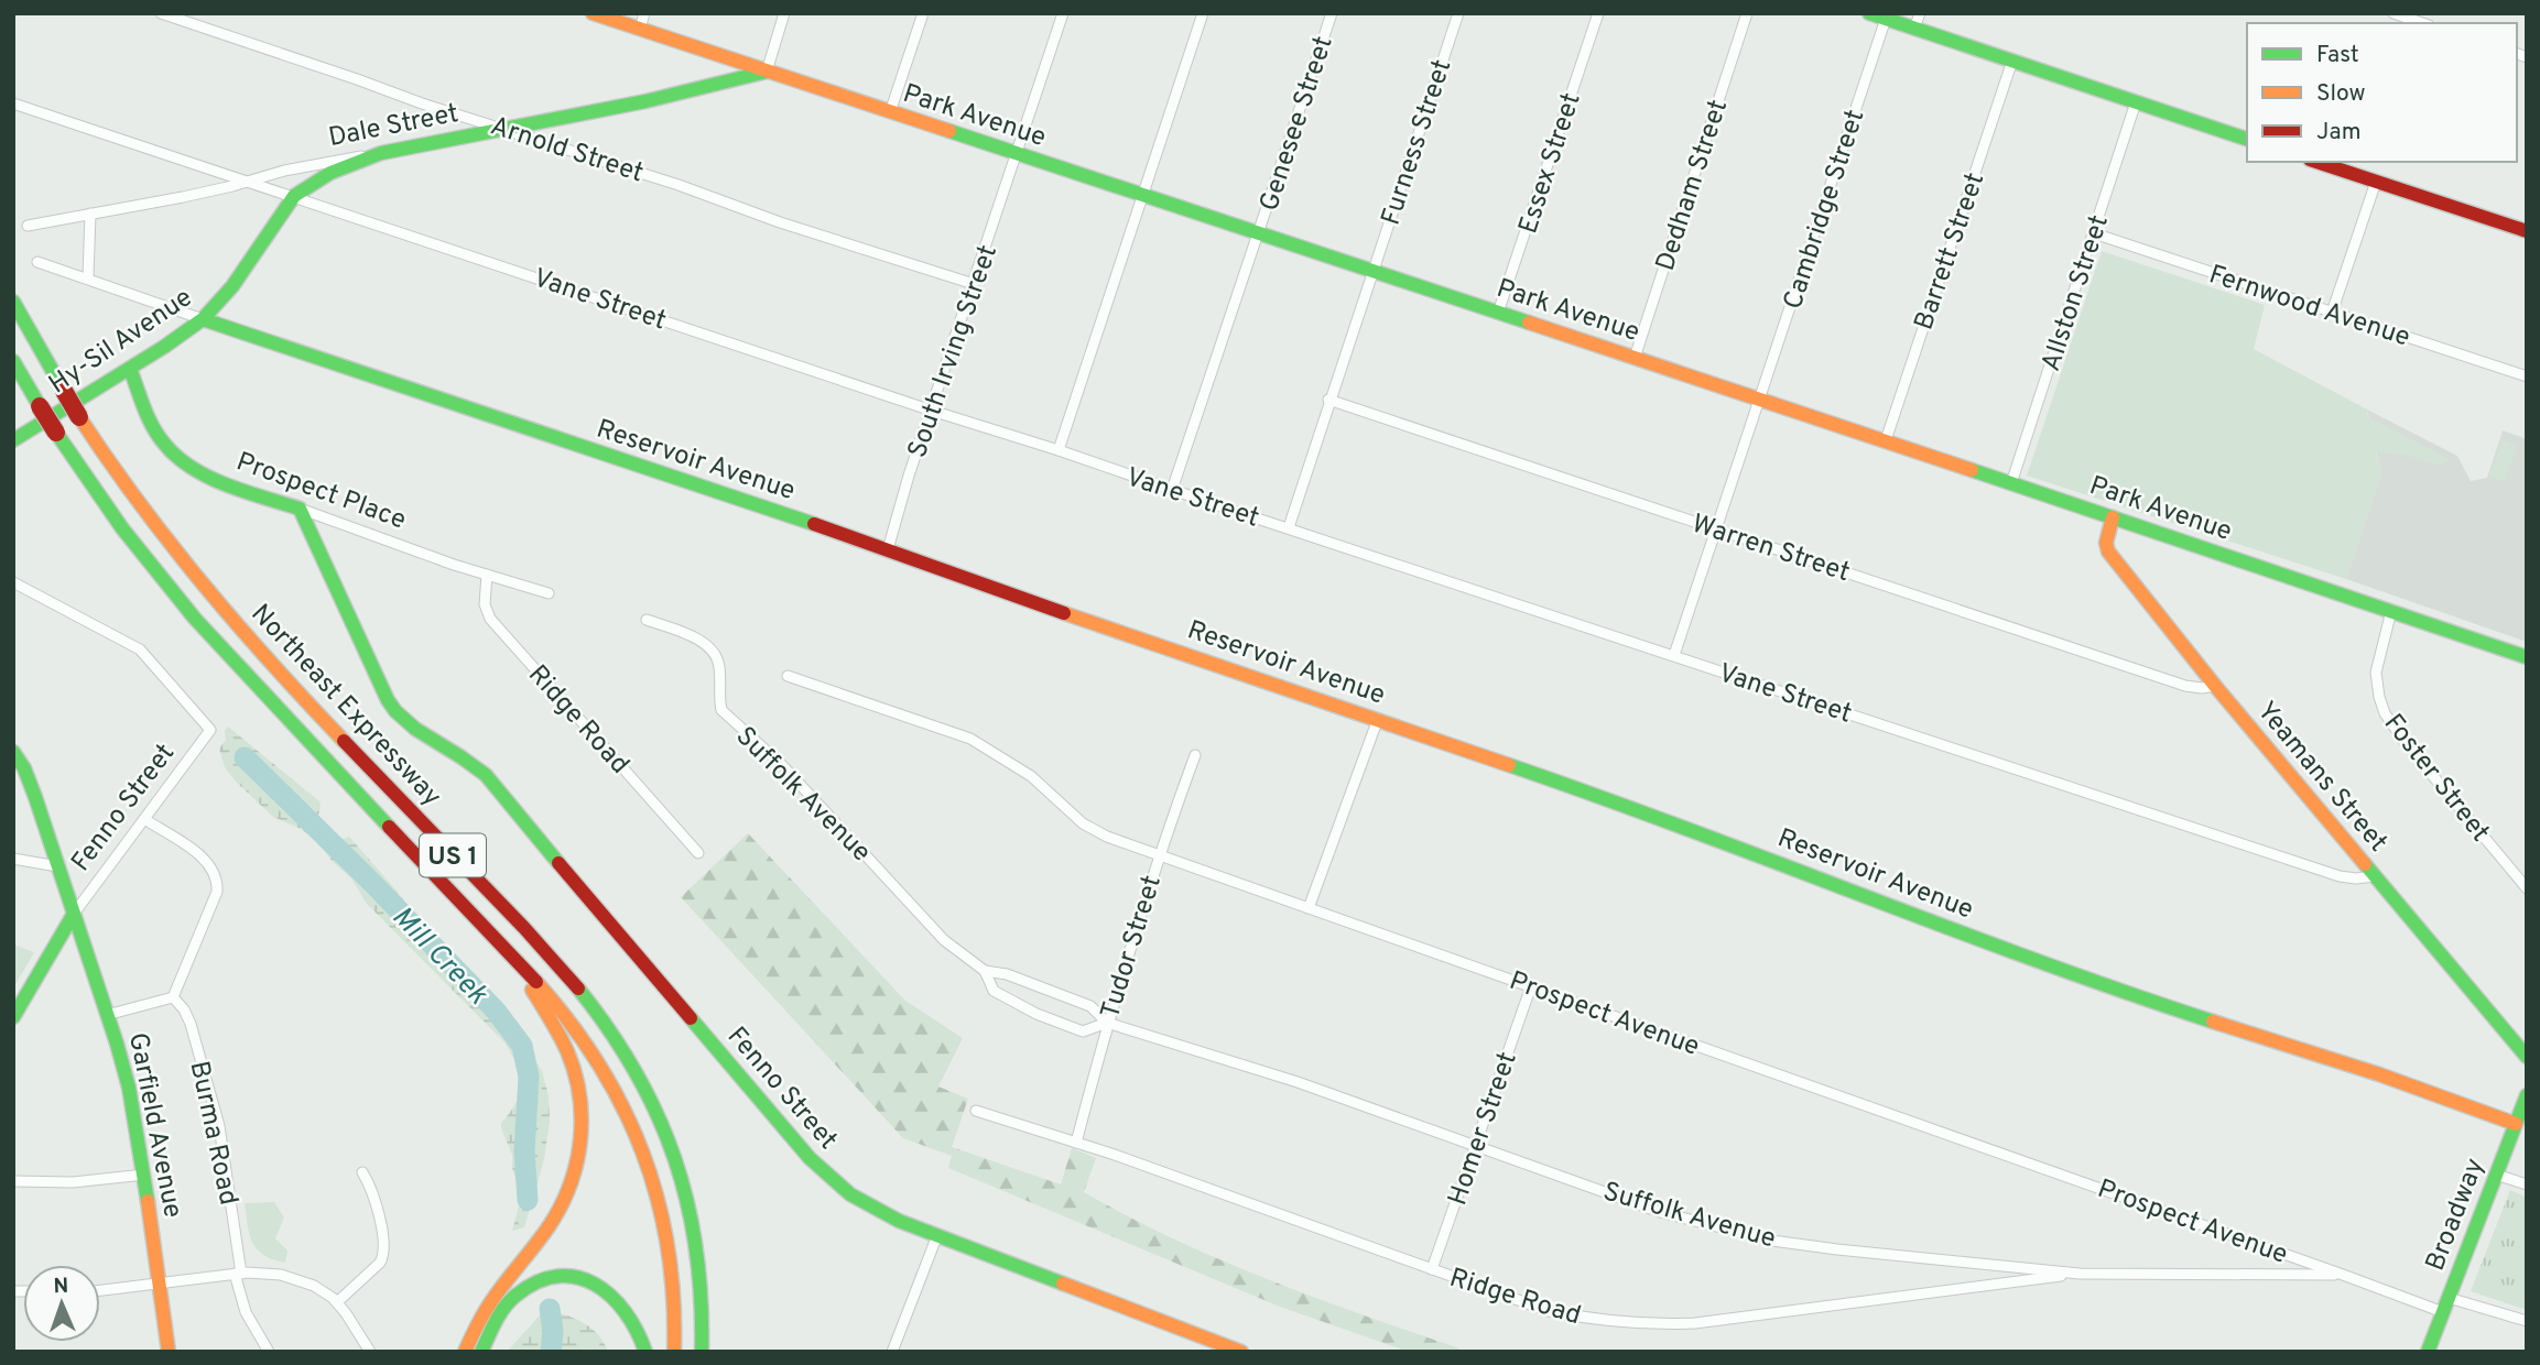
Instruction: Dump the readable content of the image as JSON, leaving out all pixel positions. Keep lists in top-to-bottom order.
{
  "streets": {
    "main road": [
      "Park Avenue",
      "Dale Street",
      "Hy-Sil Avenue",
      "Reservoir Avenue",
      "Prospect Place",
      "Northeast Expressway",
      "Yeamans Street",
      "Fenno Street",
      "US 1",
      "Garfield Avenue",
      "Broadway"
    ],
    "street": [
      "Genesee Street",
      "Furness Street",
      "Arnold Street",
      "Essex Street",
      "Dedham Street",
      "Cambridge Street",
      "Barrett Street",
      "Allston Street",
      "Vane Street",
      "Fernwood Avenue",
      "South Irving Street",
      "Warren Street",
      "Ridge Road",
      "Foster Street",
      "Suffolk Avenue",
      "Tudor Street",
      "Prospect Avenue",
      "Homer Street",
      "Burma Road"
    ]
  },
  "crossings": [
    ["Park Avenue", "Genesee Street"],
    ["Park Avenue", "Dale Street"],
    ["Park Avenue", "Furness Street"],
    ["Park Avenue", "Essex Street"],
    ["Park Avenue", "Dedham Street"],
    ["Park Avenue", "Cambridge Street"],
    ["Park Avenue", "Barrett Street"],
    ["Park Avenue", "Allston Street"],
    ["Park Avenue", "South Irving Street"],
    ["Park Avenue", "Yeamans Street"],
    ["Park Avenue", "Foster Street"],
    ["Genesee Street", "Vane Street"],
    ["Dale Street", "Arnold Street"],
    ["Dale Street", "Vane Street"],
    ["Dale Street", "Hy-Sil Avenue"],
    ["Furness Street", "Vane Street"],
    ["Furness Street", "Warren Street"],
    ["Arnold Street", "South Irving Street"],
    ["Cambridge Street", "Vane Street"],
    ["Cambridge Street", "Warren Street"],
    ["Allston Street", "Fernwood Avenue"],
    ["Vane Street", "Hy-Sil Avenue"],
    ["Vane Street", "South Irving Street"],
    ["Vane Street", "Yeamans Street"],
    ["Hy-Sil Avenue", "Reservoir Avenue"],
    ["Hy-Sil Avenue", "Prospect Place"],
    ["South Irving Street", "Reservoir Avenue"],
    ["Reservoir Avenue", "Broadway"],
    ["Prospect Place", "Ridge Road"],
    ["Prospect Place", "Fenno Street"],
    ["Warren Street", "Yeamans Street"],
    ["Ridge Road", "Suffolk Avenue"],
    ["Ridge Road", "Tudor Street"],
    ["Ridge Road", "Homer Street"],
    ["Suffolk Avenue", "Tudor Street"],
    ["Suffolk Avenue", "Prospect Avenue"],
    ["Suffolk Avenue", "Homer Street"],
    ["Fenno Street", "Garfield Avenue"],
    ["Tudor Street", "Prospect Avenue"],
    ["Prospect Avenue", "Homer Street"],
    ["Prospect Avenue", "Broadway"]
  ],
  "water": ["Mill Creek"],
  "legend": ["Fast", "Slow", "Jam"],
  "north": "top"
}
